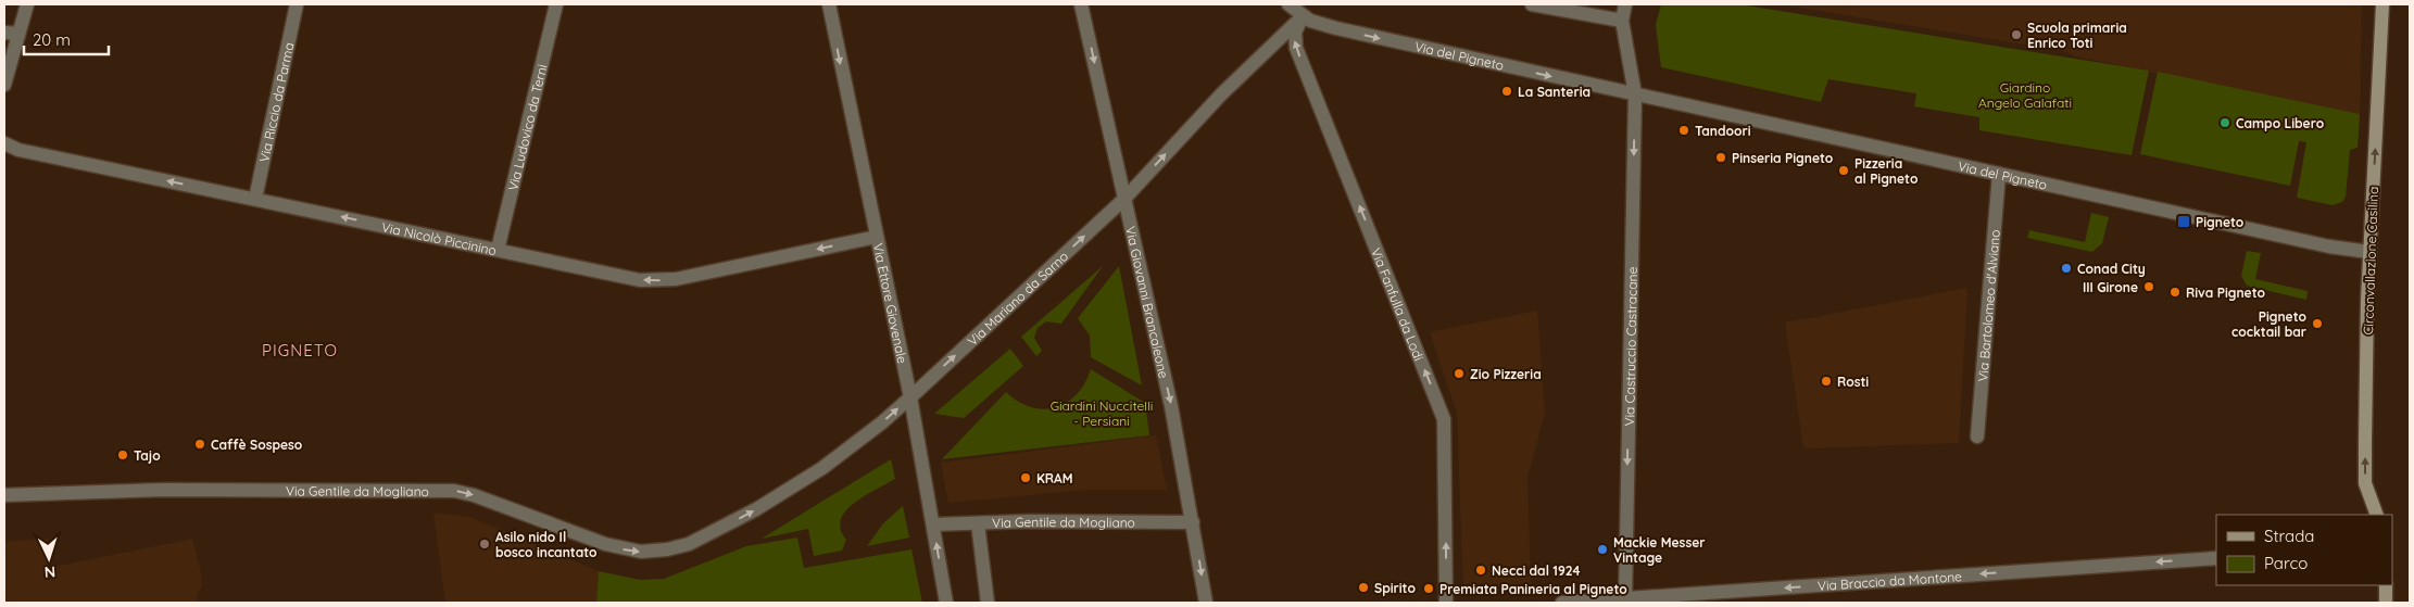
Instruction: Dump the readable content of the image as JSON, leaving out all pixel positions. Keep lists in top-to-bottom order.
{
  "streets": {
    "main road": ["Circonvallazione Casilina"],
    "street": [
      "Via del Pigneto",
      "Via Riccio da Parma",
      "Via Ludovico da Terni",
      "Via Nicolò Piccinino",
      "Via Mariano da Sarno",
      "Via Ettore Giovenale",
      "Via Giovanni Brancaleone",
      "Via Fanfulla da Lodi",
      "Via Bartolomeo d'Alviano",
      "Via Castruccio Castracane",
      "Via Gentile da Mogliano",
      "Via Braccio da Montone"
    ]
  },
  "crossings": [
    ["Via del Pigneto", "Circonvallazione Casilina"],
    ["Via del Pigneto", "Via Mariano da Sarno"],
    ["Via del Pigneto", "Via Fanfulla da Lodi"],
    ["Via del Pigneto", "Via Bartolomeo d'Alviano"],
    ["Via del Pigneto", "Via Castruccio Castracane"],
    ["Via Riccio da Parma", "Via Nicolò Piccinino"],
    ["Via Ludovico da Terni", "Via Nicolò Piccinino"],
    ["Via Nicolò Piccinino", "Via Ettore Giovenale"],
    ["Via Mariano da Sarno", "Via Ettore Giovenale"],
    ["Via Mariano da Sarno", "Via Giovanni Brancaleone"],
    ["Via Mariano da Sarno", "Via Fanfulla da Lodi"],
    ["Via Mariano da Sarno", "Via Gentile da Mogliano"],
    ["Via Ettore Giovenale", "Via Gentile da Mogliano"],
    ["Via Giovanni Brancaleone", "Via Gentile da Mogliano"],
    ["Via Castruccio Castracane", "Via Braccio da Montone"]
  ],
  "one_way": [
    "Via Nicolò Piccinino",
    "Circonvallazione Casilina",
    "Via Mariano da Sarno",
    "Via Giovanni Brancaleone",
    "Via Fanfulla da Lodi",
    "Via Castruccio Castracane",
    "Via Gentile da Mogliano",
    "Via Braccio da Montone"
  ],
  "districts": ["PIGNETO"],
  "parks": ["Giardino Angelo Galafati", "Giardini Nuccitelli - Persiani"],
  "places": {
    "other": [
      "Scuola primaria Enrico Toti",
      "La Santeria",
      "Campo Libero",
      "Tandoori",
      "Pinseria Pigneto",
      "Pizzeria al Pigneto",
      "Conad City",
      "III Girone",
      "Riva Pigneto",
      "Pigneto cocktail bar",
      "Zio Pizzeria",
      "Rosti",
      "Caffè Sospeso",
      "Tajo",
      "KRAM",
      "Asilo nido Il bosco incantato",
      "Mackie Messer Vintage",
      "Necci dal 1924",
      "Spirito",
      "Premiata Panineria al Pigneto"
    ],
    "transit": ["Pigneto"]
  },
  "legend": ["Strada", "Parco"],
  "scale_bar": "20 m",
  "north": "bottom"
}
